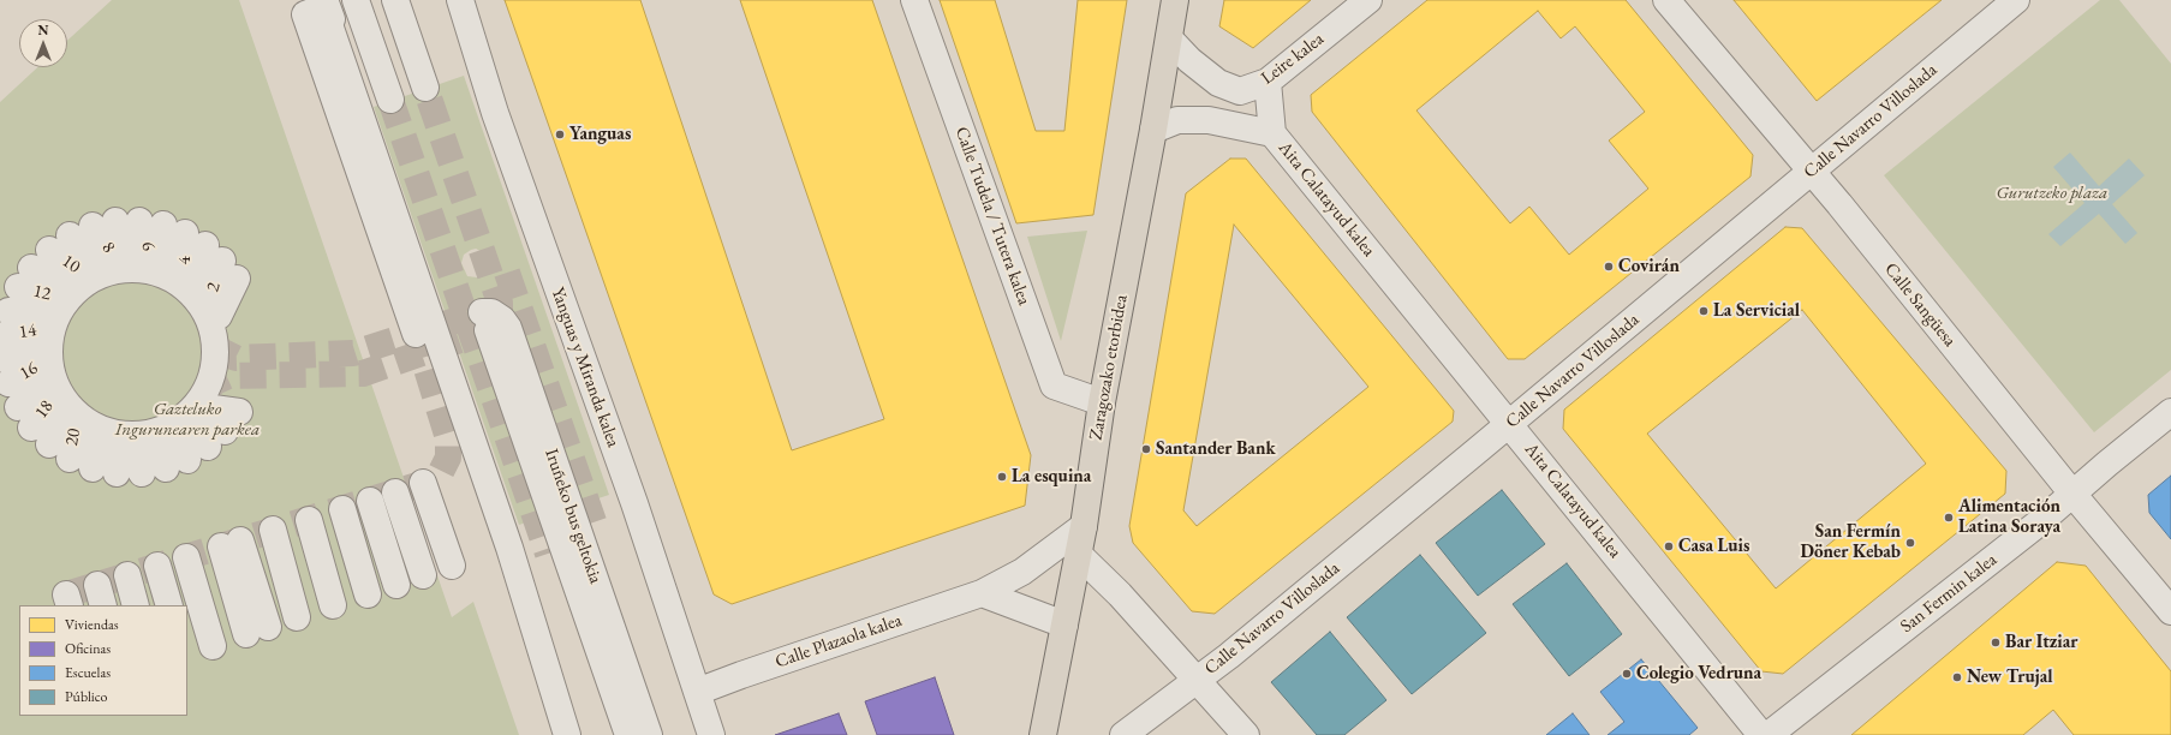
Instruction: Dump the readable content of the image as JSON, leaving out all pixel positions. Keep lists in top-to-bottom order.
{
  "streets": {
    "main road": ["Zaragozako etorbidea"],
    "street": [
      "Leire kalea",
      "Calle Navarro Villoslada",
      "Aita Calatayud kalea",
      "Calle Tudela / Tutera kalea",
      "Calle Sangüesa",
      "Yanguas y Miranda kalea",
      "Iruñeko bus geltokia",
      "San Fermin kalea",
      "Calle Plazaola kalea"
    ]
  },
  "crossings": [
    ["Leire kalea", "Aita Calatayud kalea"],
    ["Leire kalea", "Zaragozako etorbidea"],
    ["Calle Navarro Villoslada", "Aita Calatayud kalea"],
    ["Calle Navarro Villoslada", "Calle Sangüesa"],
    ["Aita Calatayud kalea", "Zaragozako etorbidea"],
    ["Calle Tudela / Tutera kalea", "Zaragozako etorbidea"],
    ["Calle Sangüesa", "San Fermin kalea"],
    ["Yanguas y Miranda kalea", "Calle Plazaola kalea"],
    ["Zaragozako etorbidea", "Calle Plazaola kalea"]
  ],
  "parks": ["Gurutzeko plaza", "Gazteluko Ingurunearen parkea"],
  "places": [
    "Yanguas",
    "Covirán",
    "La Servicial",
    "Santander Bank",
    "La esquina",
    "Alimentación Latina Soraya",
    "San Fermín Döner Kebab",
    "Casa Luis",
    "Bar Itziar",
    "Colegio Vedruna",
    "New Trujal"
  ],
  "legend": [
    "Viviendas",
    "Oficinas",
    "Escuelas",
    "Público"
  ],
  "north": "top"
}
